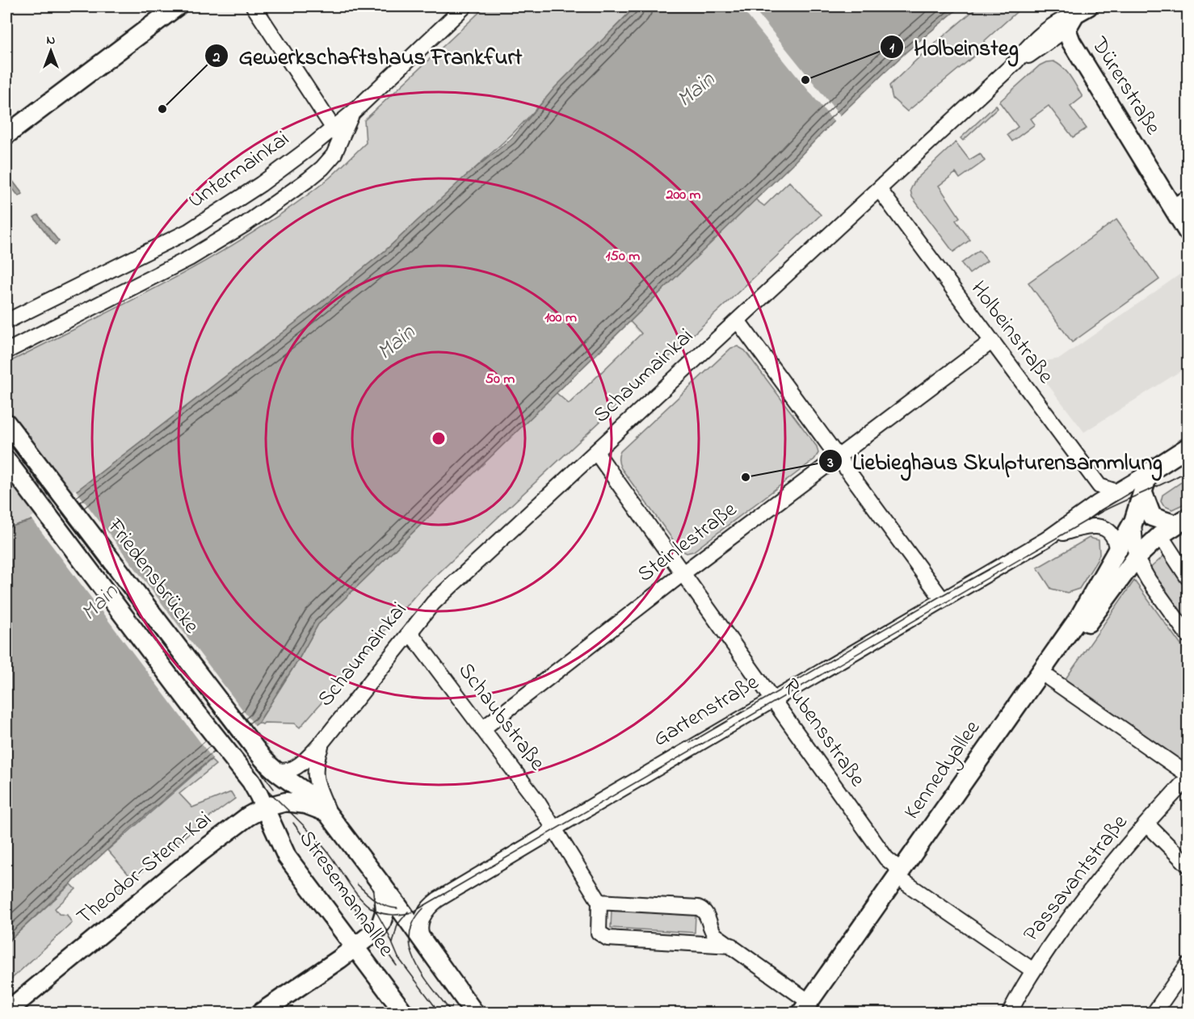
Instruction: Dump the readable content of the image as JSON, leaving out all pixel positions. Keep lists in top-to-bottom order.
{
  "streets": {
    "main road": [
      "Dürerstraße",
      "Friedensbrücke",
      "Gartenstraße",
      "Kennedyallee",
      "Theodor-Stern-Kai",
      "Stresemannallee"
    ],
    "street": [
      "Untermainkai",
      "Holbeinstraße",
      "Schaumainkai",
      "Steinlestraße",
      "Schaubstraße",
      "Rubensstraße",
      "Passavantstraße"
    ]
  },
  "crossings": [
    ["Dürerstraße", "Schaumainkai"],
    ["Holbeinstraße", "Schaumainkai"],
    ["Holbeinstraße", "Steinlestraße"],
    ["Holbeinstraße", "Gartenstraße"],
    ["Schaumainkai", "Friedensbrücke"],
    ["Schaumainkai", "Schaubstraße"],
    ["Schaumainkai", "Rubensstraße"],
    ["Schaumainkai", "Stresemannallee"],
    ["Steinlestraße", "Schaubstraße"],
    ["Steinlestraße", "Rubensstraße"],
    ["Friedensbrücke", "Stresemannallee"],
    ["Gartenstraße", "Schaubstraße"],
    ["Gartenstraße", "Rubensstraße"],
    ["Gartenstraße", "Kennedyallee"],
    ["Gartenstraße", "Stresemannallee"],
    ["Rubensstraße", "Kennedyallee"],
    ["Rubensstraße", "Passavantstraße"],
    ["Theodor-Stern-Kai", "Stresemannallee"]
  ],
  "water": ["Main"],
  "places": ["Holbeinsteg", "Gewerkschaftshaus Frankfurt", "Liebieghaus Skulpturensammlung"],
  "north": "top",
  "rings": [
    "200 m",
    "150 m",
    "100 m",
    "50 m"
  ]
}
